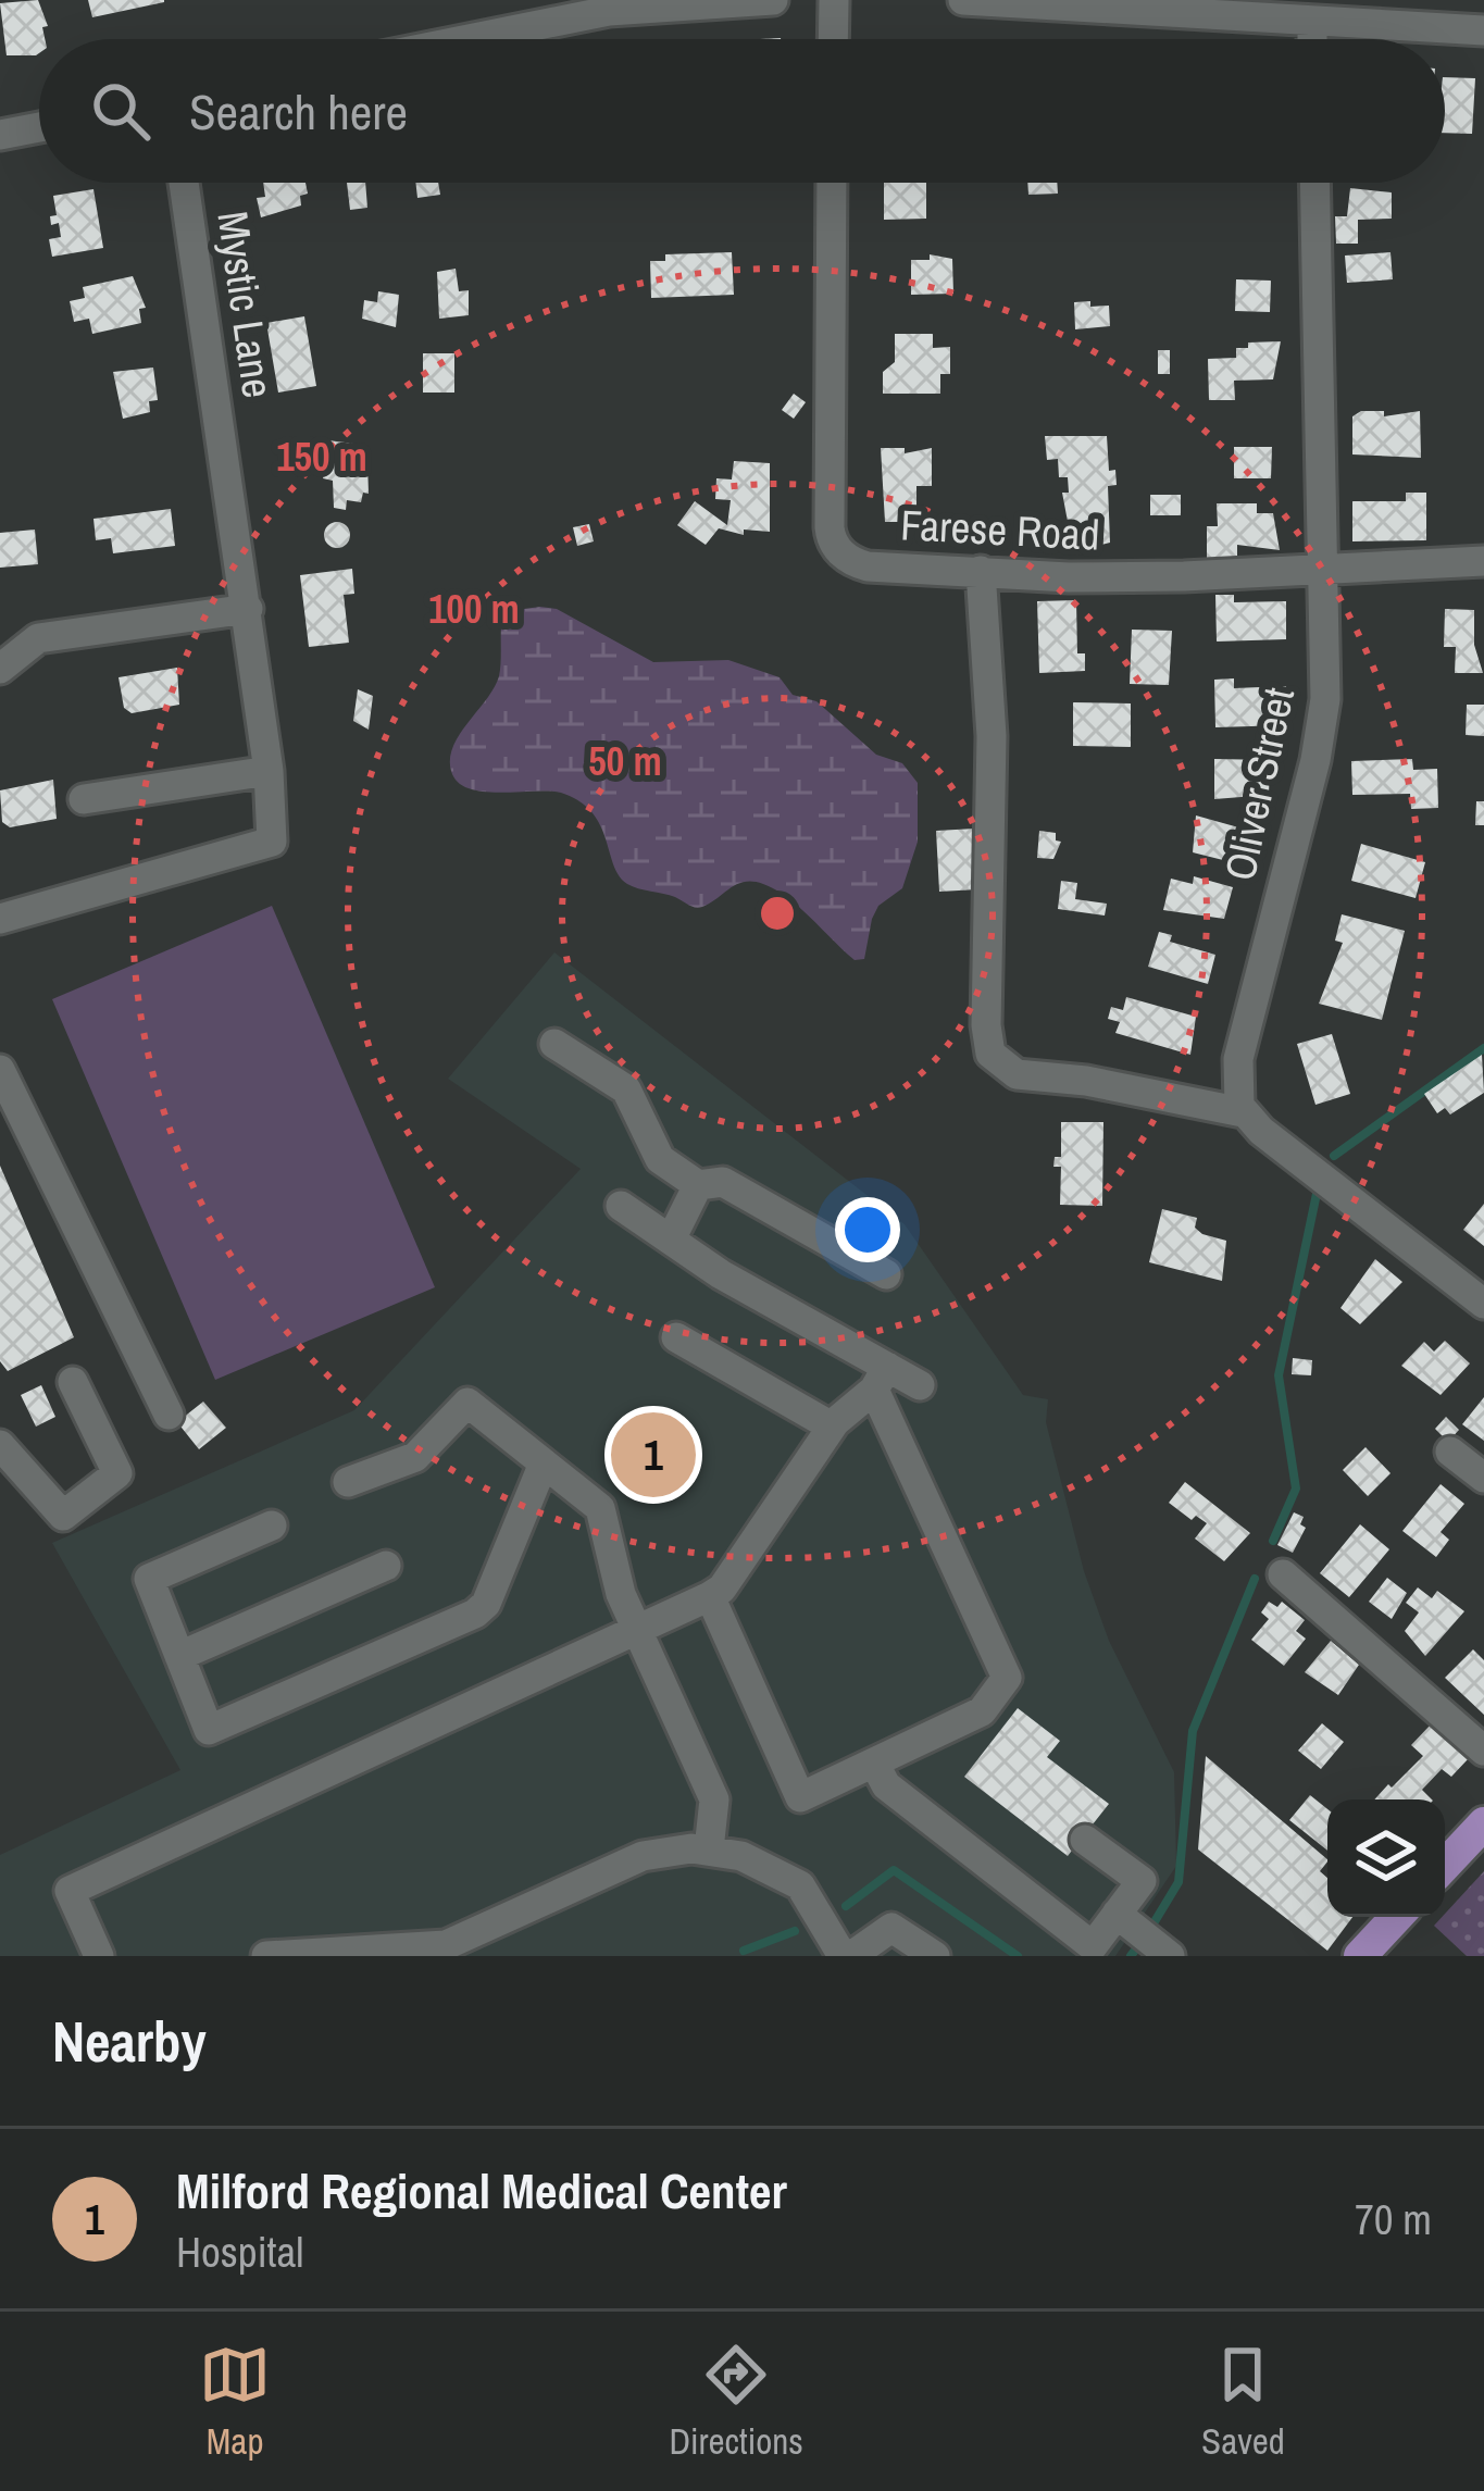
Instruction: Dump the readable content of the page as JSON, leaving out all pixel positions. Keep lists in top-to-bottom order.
{
  "streets": {
    "street": ["Mystic Lane", "Farese Road", "Oliver Street"]
  },
  "crossings": [
    ["Farese Road", "Oliver Street"]
  ],
  "page": {
    "search": "Search here",
    "pins": "1",
    "heading": "Nearby",
    "list": [
      {
        "mark": "1",
        "name": "Milford Regional Medical Center",
        "note": "Hospital",
        "value": "70 m"
      }
    ],
    "nav": ["Map", "Directions", "Saved"]
  },
  "rings": ["150 m", "100 m", "50 m"]
}
